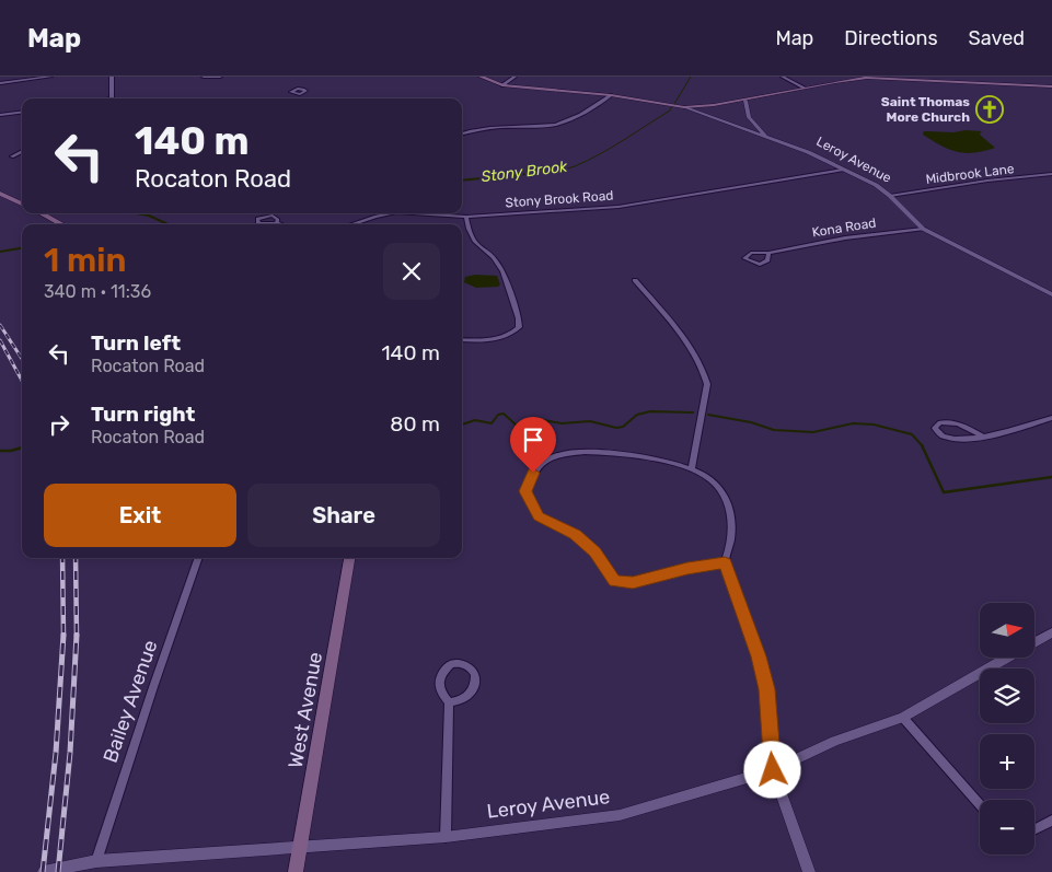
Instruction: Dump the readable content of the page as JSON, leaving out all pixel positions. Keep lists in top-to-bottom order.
{
  "streets": {
    "main road": ["West Avenue"],
    "street": [
      "Leroy Avenue",
      "Midbrook Lane",
      "Stony Brook Road",
      "Kona Road",
      "Bailey Avenue"
    ]
  },
  "crossings": [
    ["Leroy Avenue", "Midbrook Lane"],
    ["Leroy Avenue", "Stony Brook Road"],
    ["Leroy Avenue", "Kona Road"],
    ["Leroy Avenue", "Bailey Avenue"],
    ["Leroy Avenue", "West Avenue"]
  ],
  "water": ["Stony Brook"],
  "places": {
    "church": ["Saint Thomas More Church"]
  },
  "north": "right",
  "page": {
    "header": "Map",
    "nav": ["Map", "Directions", "Saved"],
    "turn": ["140 m", "Rocaton Road"],
    "heading": ["1 min", "340 m · 11:36"],
    "list": [
      {
        "name": "Turn left",
        "note": "Rocaton Road",
        "value": "140 m"
      },
      {
        "name": "Turn right",
        "note": "Rocaton Road",
        "value": "80 m"
      }
    ],
    "buttons": ["Exit", "Share"],
    "map_buttons": ["+", "−"]
  }
}
